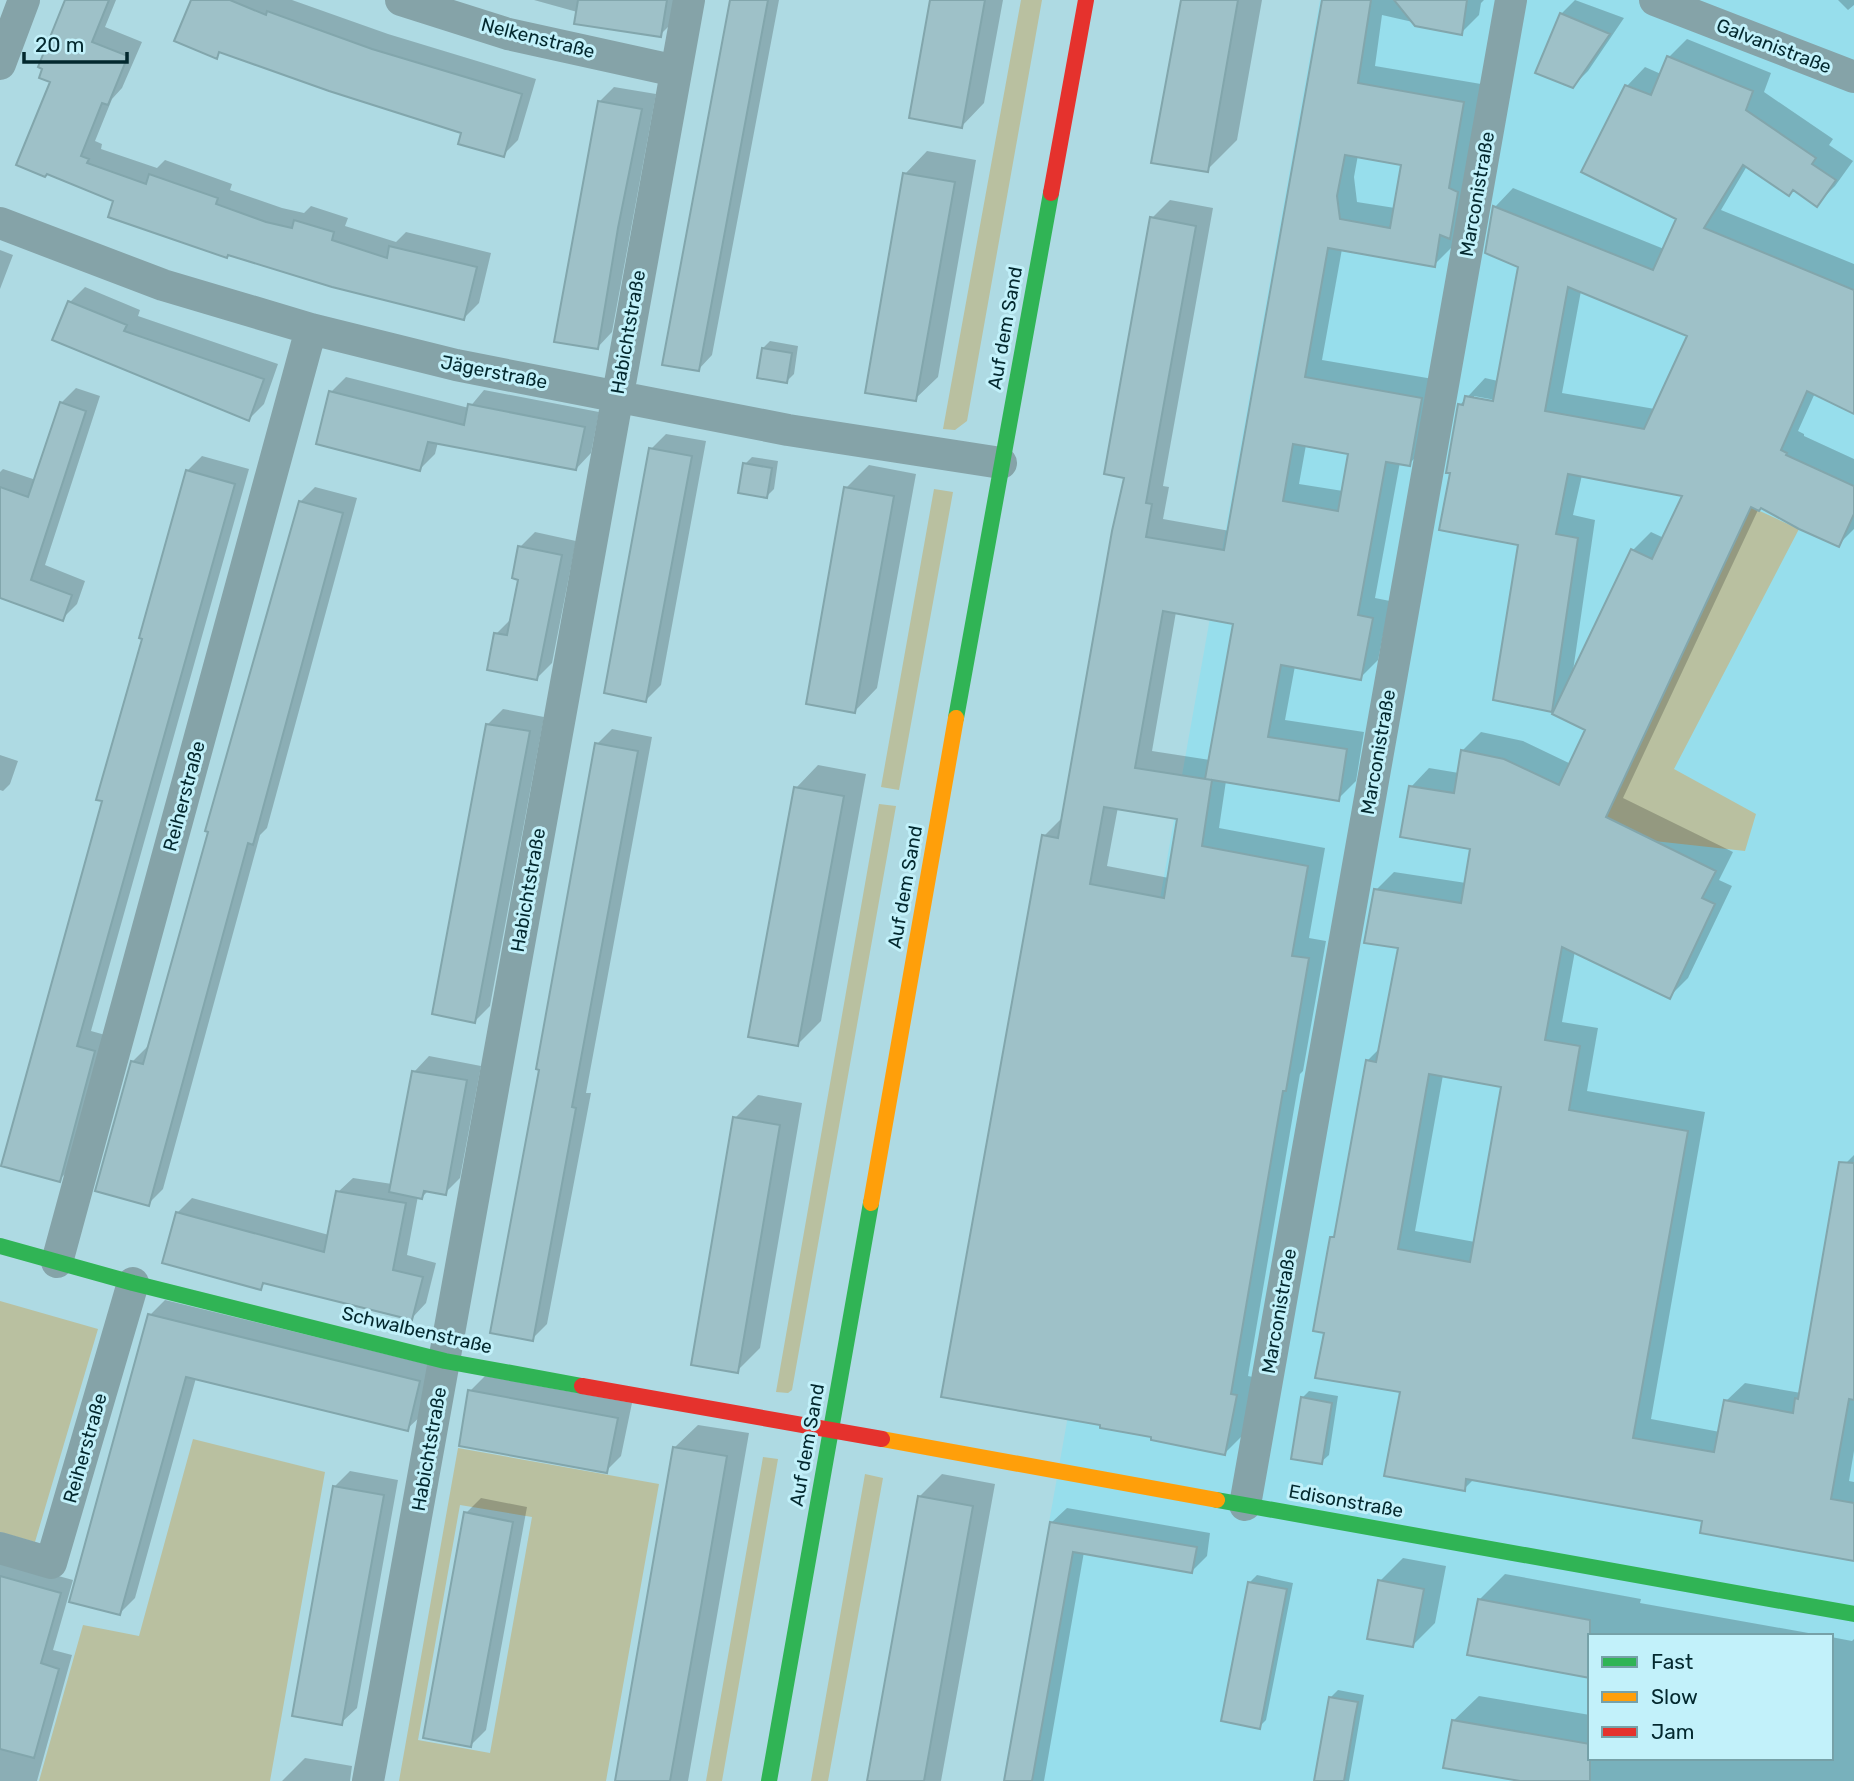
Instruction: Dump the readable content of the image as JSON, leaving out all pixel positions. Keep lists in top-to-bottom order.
{
  "streets": {
    "street": [
      "Nelkenstraße",
      "Galvanistraße",
      "Marconistraße",
      "Auf dem Sand",
      "Habichtstraße",
      "Jägerstraße",
      "Reiherstraße",
      "Schwalbenstraße",
      "Edisonstraße"
    ]
  },
  "crossings": [
    ["Nelkenstraße", "Habichtstraße"],
    ["Marconistraße", "Edisonstraße"],
    ["Auf dem Sand", "Jägerstraße"],
    ["Auf dem Sand", "Schwalbenstraße"],
    ["Auf dem Sand", "Edisonstraße"],
    ["Habichtstraße", "Jägerstraße"],
    ["Habichtstraße", "Schwalbenstraße"],
    ["Jägerstraße", "Reiherstraße"],
    ["Reiherstraße", "Schwalbenstraße"],
    ["Schwalbenstraße", "Edisonstraße"]
  ],
  "legend": ["Fast", "Slow", "Jam"],
  "scale_bar": "20 m"
}
